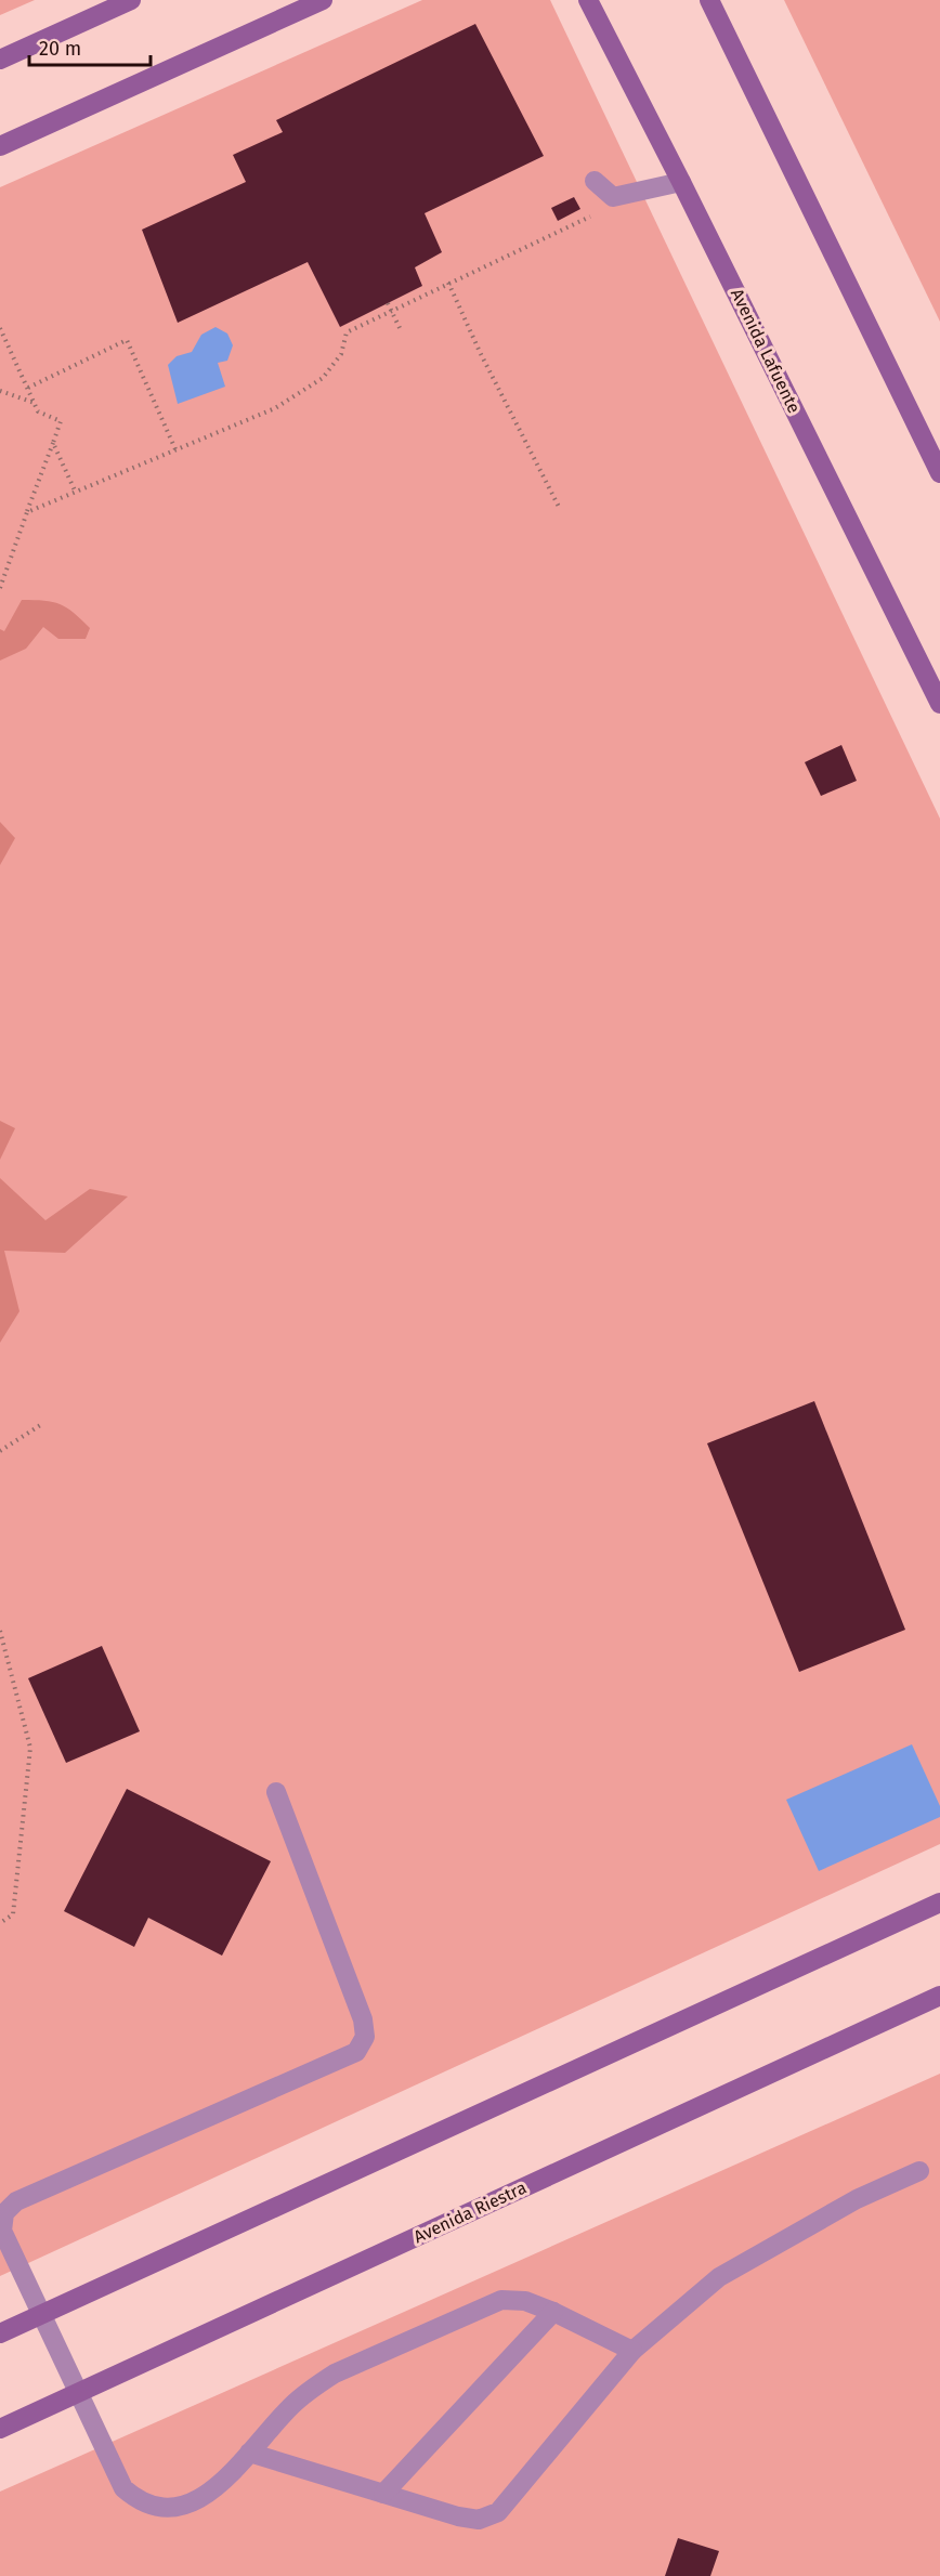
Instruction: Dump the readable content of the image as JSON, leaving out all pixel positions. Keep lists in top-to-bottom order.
{
  "streets": {
    "main road": ["Avenida Lafuente", "Avenida Riestra"]
  },
  "scale_bar": "20 m"
}
